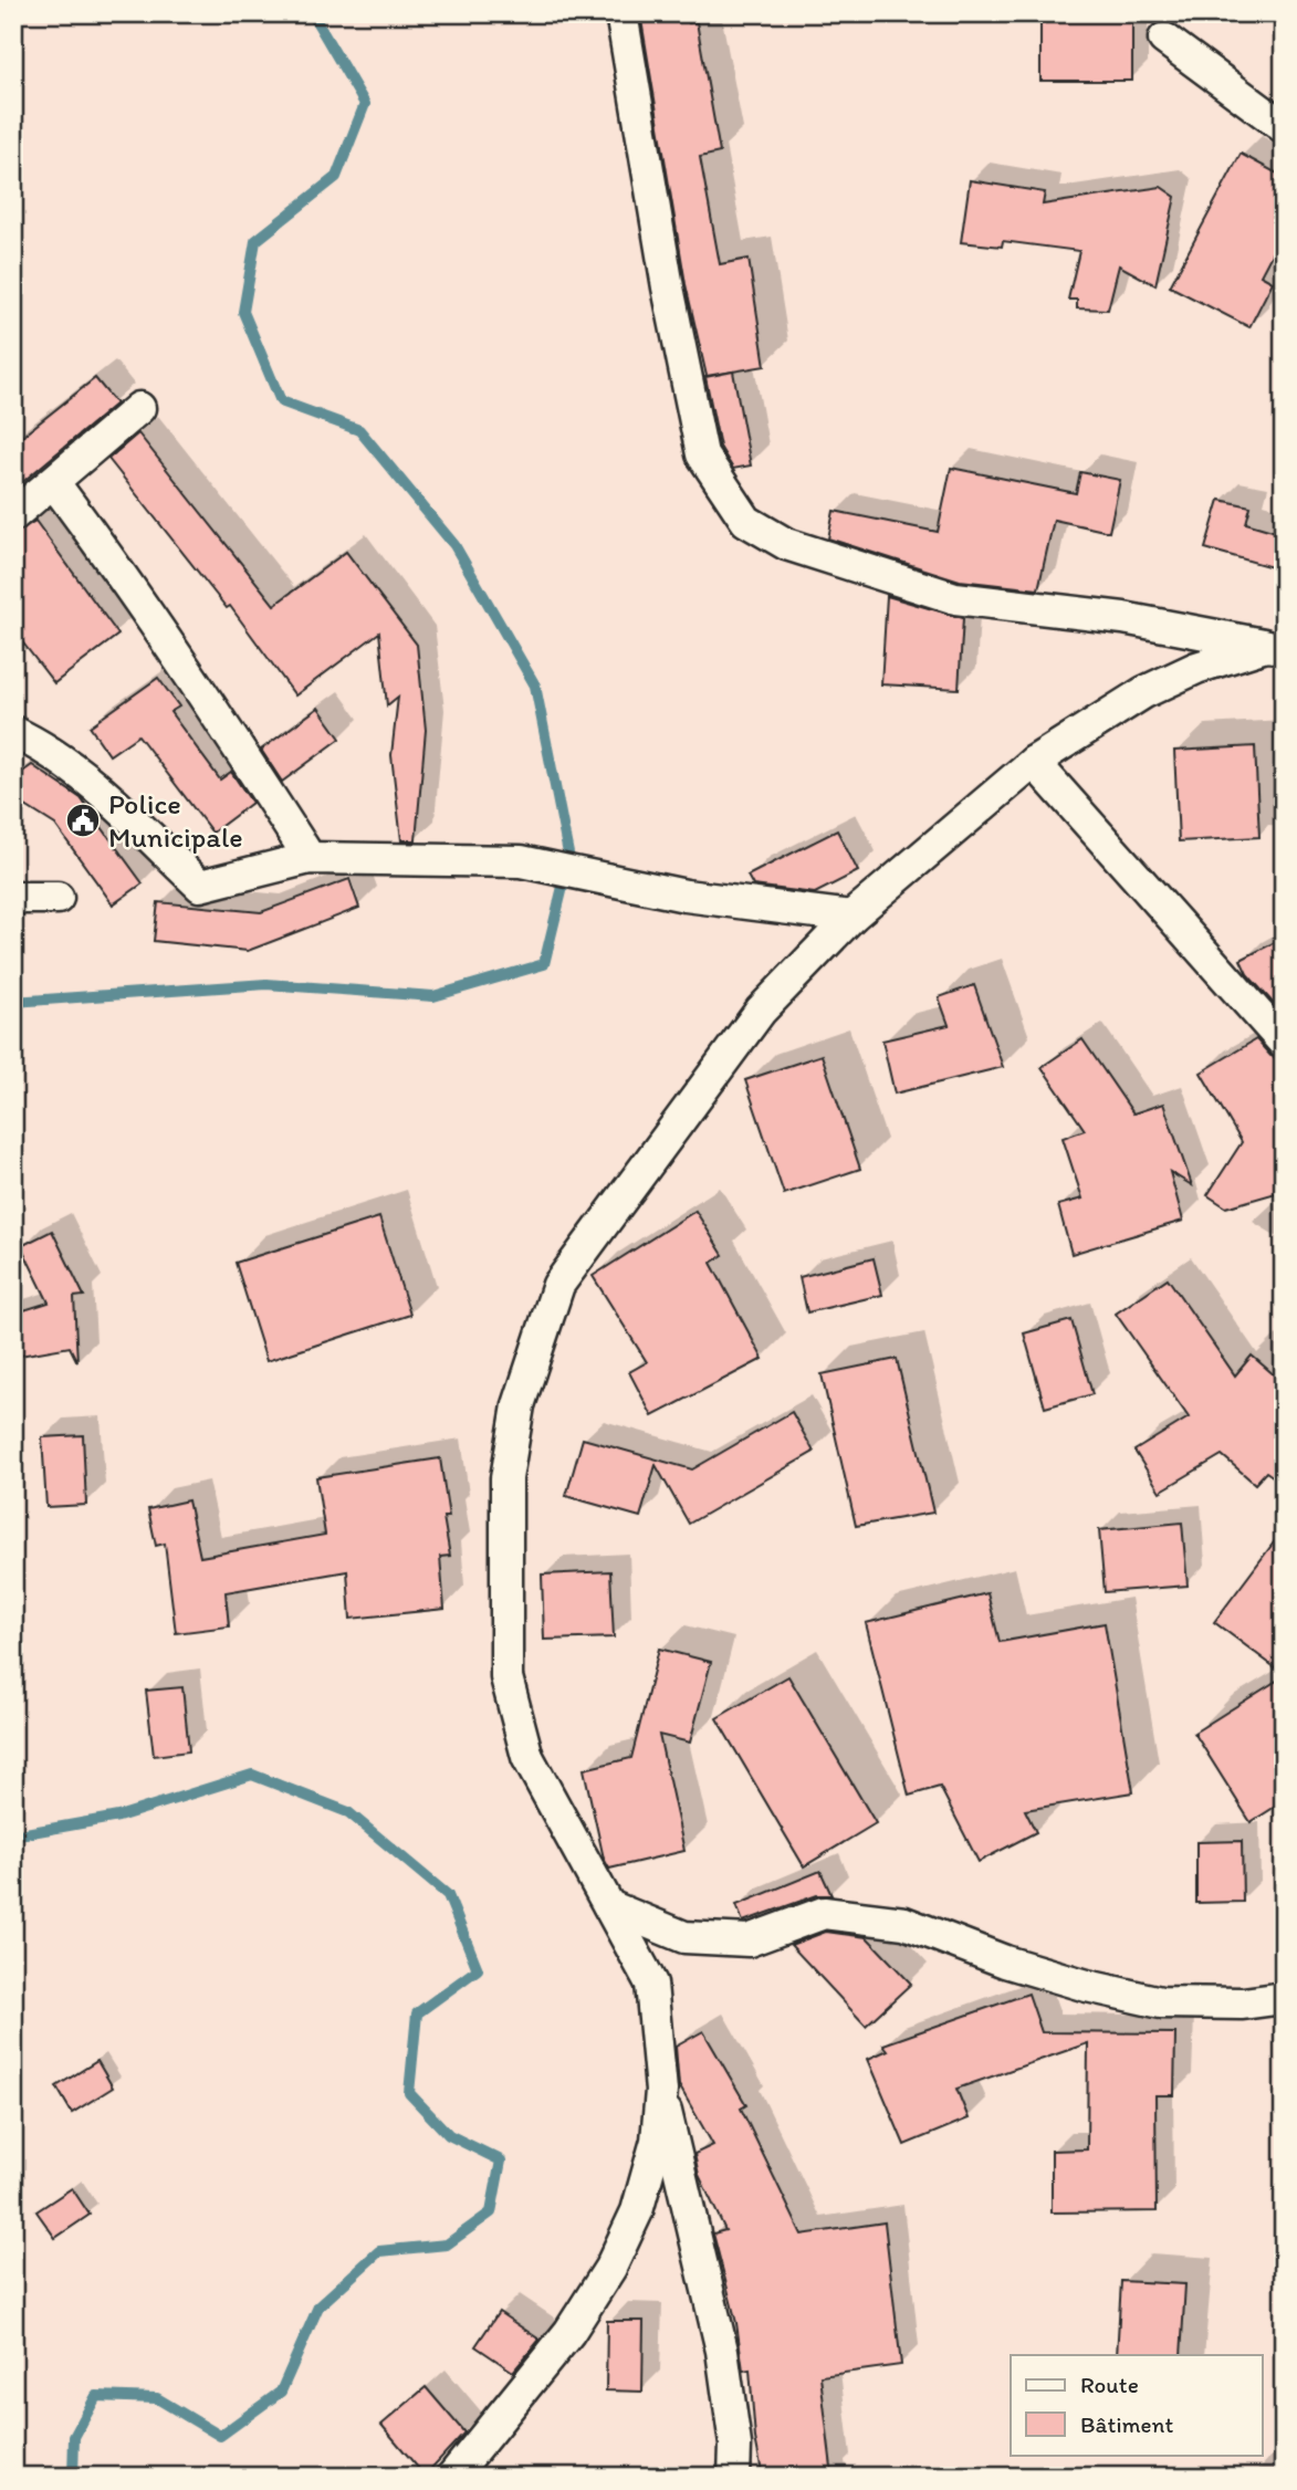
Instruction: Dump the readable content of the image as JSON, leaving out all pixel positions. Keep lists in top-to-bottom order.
{
  "places": {
    "public building": ["Police Municipale"]
  },
  "legend": ["Route", "Bâtiment"]
}
